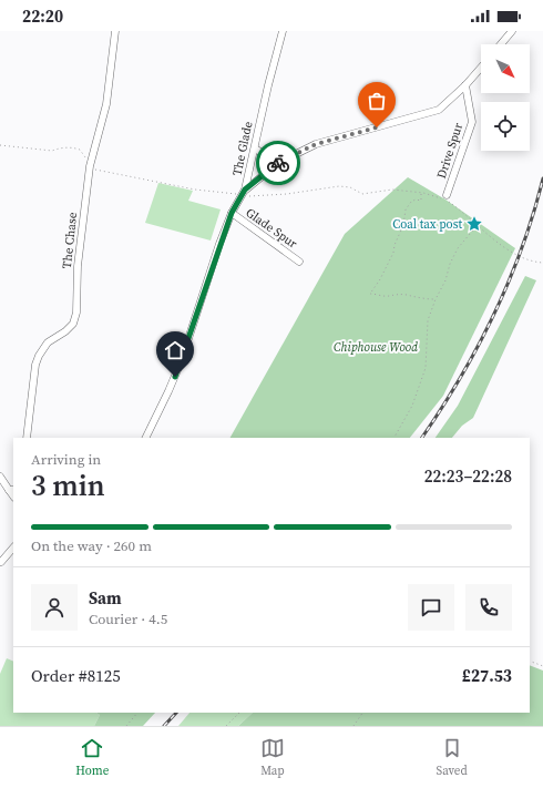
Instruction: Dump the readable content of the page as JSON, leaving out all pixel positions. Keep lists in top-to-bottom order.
{
  "streets": {
    "street": [
      "The Glade",
      "Drive Spur",
      "Glade Spur",
      "The Chase"
    ]
  },
  "crossings": [
    ["The Glade", "Glade Spur"]
  ],
  "parks": ["Chiphouse Wood"],
  "places": {
    "place": ["Coal tax post"]
  },
  "north": "bottom right",
  "page": {
    "status": "22:20",
    "heading": ["3 min", "Arriving in", "22:23–22:28"],
    "panel": [
      "Sam",
      "Courier · 4.5",
      "Order #8125",
      "£27.53"
    ],
    "bar": "On the way · 260 m",
    "tabs": ["Home", "Map", "Saved"]
  }
}
